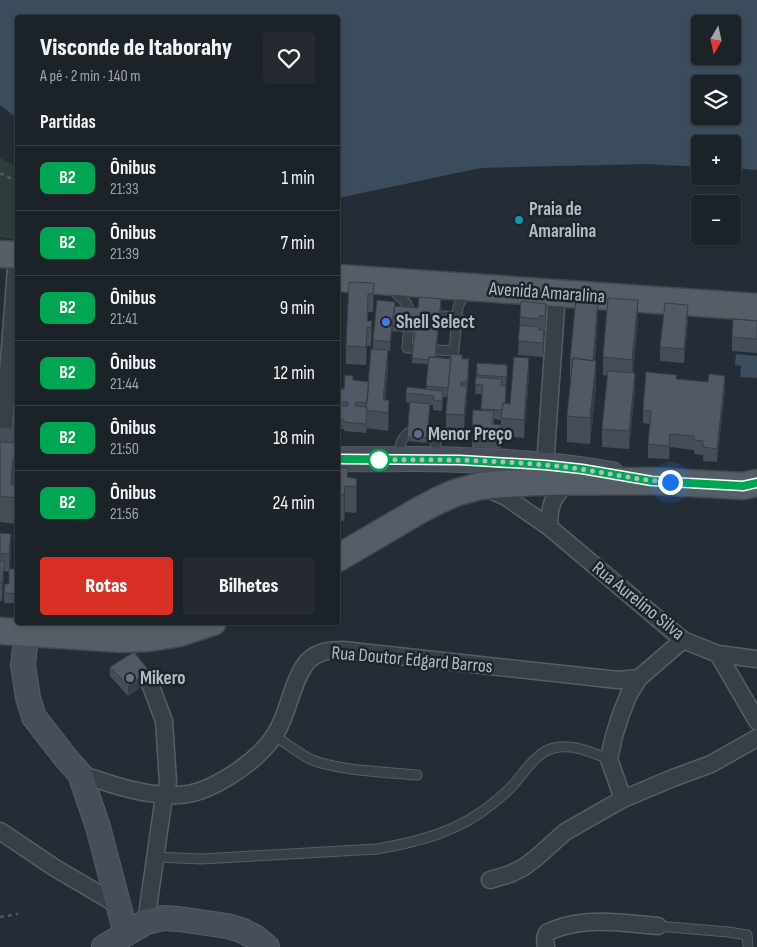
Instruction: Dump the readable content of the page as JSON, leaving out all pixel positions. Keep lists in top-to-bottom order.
{
  "streets": {
    "main road": ["Avenida Amaralina"],
    "street": ["Rua Aurelino Silva", "Rua Doutor Edgard Barros"]
  },
  "places": [
    "Praia de Amaralina",
    "Shell Select",
    "Menor Preço",
    "Mikero"
  ],
  "lines": ["bus line B2"],
  "north": "bottom",
  "page": {
    "map_buttons": ["+", "−"],
    "heading": [
      ["Visconde de Itaborahy", "A pé · 2 min · 140 m"],
      "Partidas"
    ],
    "list": [
      {
        "mark": "B2",
        "name": "Ônibus",
        "note": "21:33",
        "value": "1 min"
      },
      {
        "mark": "B2",
        "name": "Ônibus",
        "note": "21:39",
        "value": "7 min"
      },
      {
        "mark": "B2",
        "name": "Ônibus",
        "note": "21:41",
        "value": "9 min"
      },
      {
        "mark": "B2",
        "name": "Ônibus",
        "note": "21:44",
        "value": "12 min"
      },
      {
        "mark": "B2",
        "name": "Ônibus",
        "note": "21:50",
        "value": "18 min"
      },
      {
        "mark": "B2",
        "name": "Ônibus",
        "note": "21:56",
        "value": "24 min"
      }
    ],
    "buttons": ["Rotas", "Bilhetes"]
  }
}
